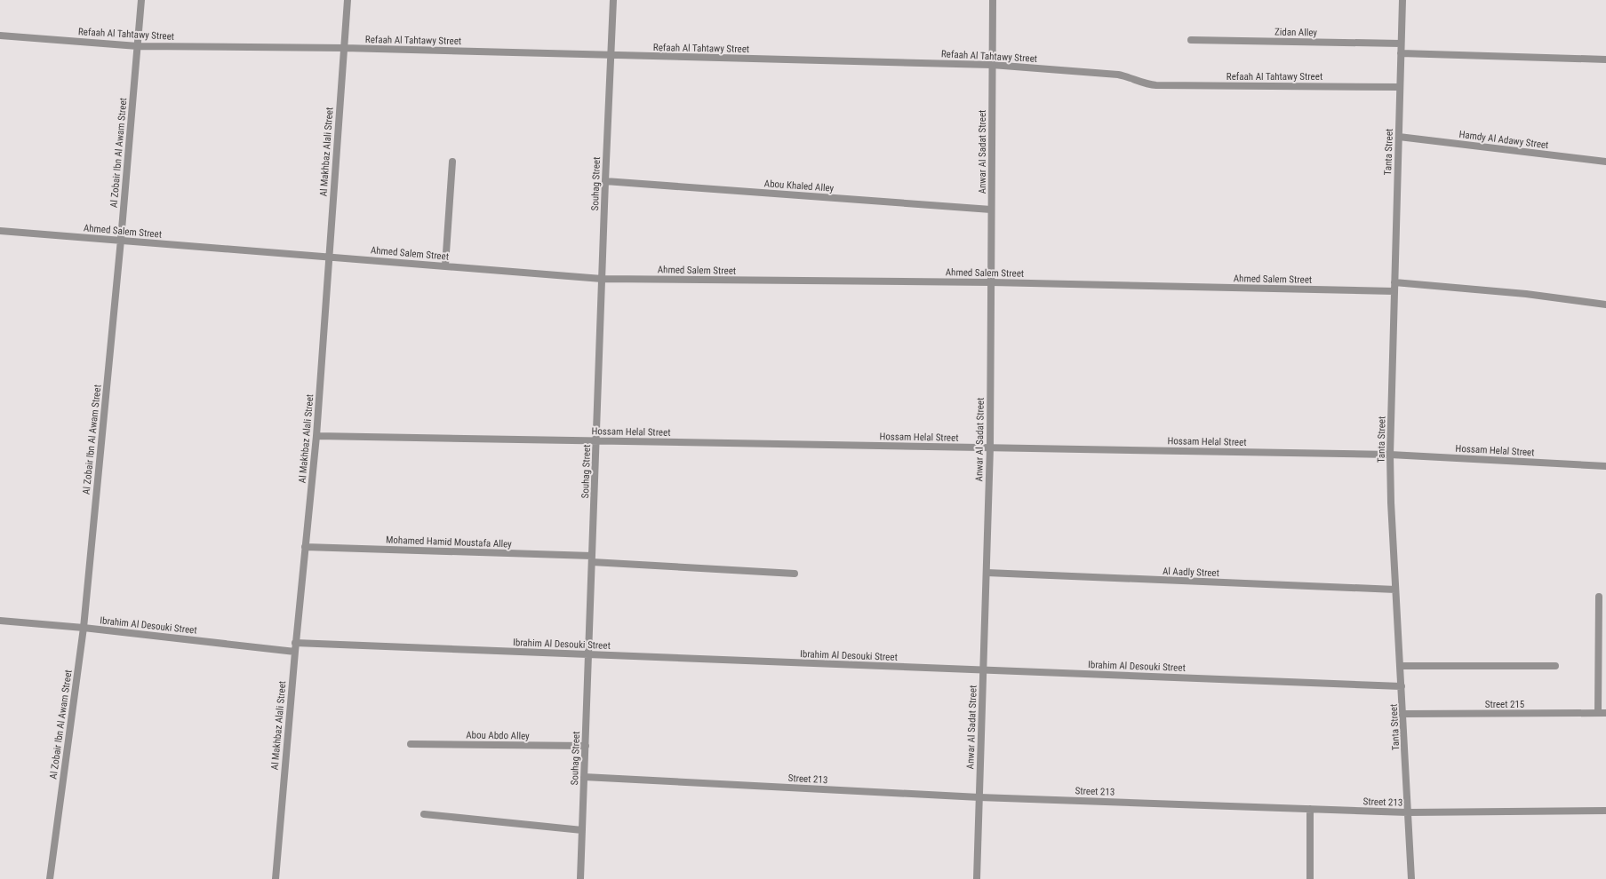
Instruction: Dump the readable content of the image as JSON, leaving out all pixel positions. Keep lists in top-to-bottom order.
{
  "streets": {
    "street": [
      "Zidan Alley",
      "Refaah Al Tahtawy Street",
      "Hamdy Al Adawy Street",
      "Al Makhbaz Alali Street",
      "Anwar Al Sadat Street",
      "Tanta Street",
      "Al Zobair Ibn Al Awam Street",
      "Souhag Street",
      "Abou Khaled Alley",
      "Ahmed Salem Street",
      "Hossam Helal Street",
      "Mohamed Hamid Moustafa Alley",
      "Al Aadly Street",
      "Ibrahim Al Desouki Street",
      "Street 215",
      "Abou Abdo Alley",
      "Street 213"
    ]
  },
  "crossings": [
    ["Zidan Alley", "Tanta Street"],
    ["Refaah Al Tahtawy Street", "Al Makhbaz Alali Street"],
    ["Refaah Al Tahtawy Street", "Anwar Al Sadat Street"],
    ["Refaah Al Tahtawy Street", "Tanta Street"],
    ["Refaah Al Tahtawy Street", "Al Zobair Ibn Al Awam Street"],
    ["Refaah Al Tahtawy Street", "Souhag Street"],
    ["Hamdy Al Adawy Street", "Tanta Street"],
    ["Al Makhbaz Alali Street", "Ahmed Salem Street"],
    ["Al Makhbaz Alali Street", "Hossam Helal Street"],
    ["Al Makhbaz Alali Street", "Mohamed Hamid Moustafa Alley"],
    ["Al Makhbaz Alali Street", "Ibrahim Al Desouki Street"],
    ["Anwar Al Sadat Street", "Abou Khaled Alley"],
    ["Anwar Al Sadat Street", "Ahmed Salem Street"],
    ["Anwar Al Sadat Street", "Hossam Helal Street"],
    ["Anwar Al Sadat Street", "Al Aadly Street"],
    ["Anwar Al Sadat Street", "Ibrahim Al Desouki Street"],
    ["Anwar Al Sadat Street", "Street 213"],
    ["Tanta Street", "Ahmed Salem Street"],
    ["Tanta Street", "Hossam Helal Street"],
    ["Tanta Street", "Al Aadly Street"],
    ["Tanta Street", "Ibrahim Al Desouki Street"],
    ["Tanta Street", "Street 215"],
    ["Tanta Street", "Street 213"],
    ["Al Zobair Ibn Al Awam Street", "Ahmed Salem Street"],
    ["Al Zobair Ibn Al Awam Street", "Ibrahim Al Desouki Street"],
    ["Souhag Street", "Abou Khaled Alley"],
    ["Souhag Street", "Ahmed Salem Street"],
    ["Souhag Street", "Hossam Helal Street"],
    ["Souhag Street", "Mohamed Hamid Moustafa Alley"],
    ["Souhag Street", "Ibrahim Al Desouki Street"],
    ["Souhag Street", "Abou Abdo Alley"],
    ["Souhag Street", "Street 213"]
  ]
}
